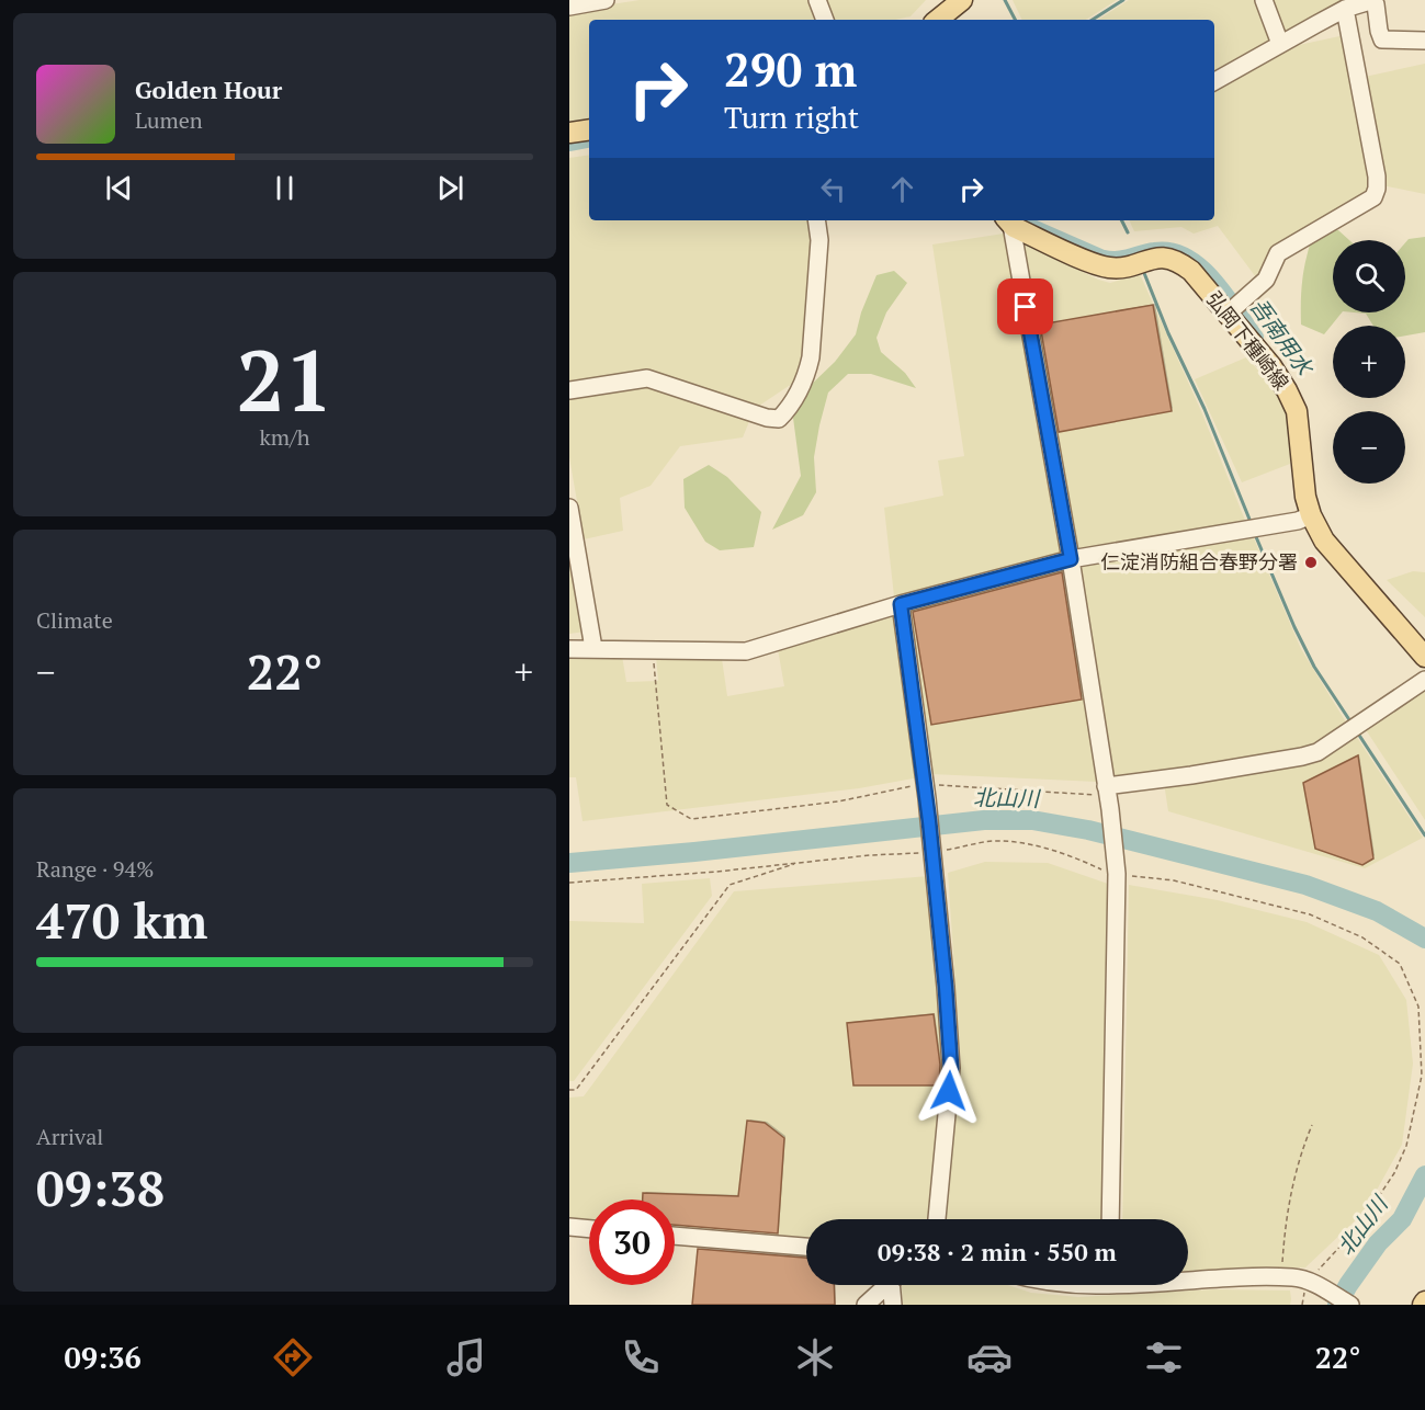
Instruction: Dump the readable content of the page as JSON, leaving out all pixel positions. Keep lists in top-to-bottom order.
{
  "streets": {
    "main road": ["弘岡下種崎線"]
  },
  "water": ["吾南用水", "北山川"],
  "places": ["仁淀消防組合春野分署"],
  "page": {
    "turn": ["290 m", "Turn right"],
    "song": ["Golden Hour", "Lumen"],
    "map_buttons": ["+", "−"],
    "tile": [
      ["21", "km/h"],
      "Climate",
      ["Range · 94%", "470 km"],
      ["Arrival", "09:38"]
    ],
    "heat": ["−", "22°", "+"],
    "limit": "30",
    "trip": "09:38 · 2 min · 550 m",
    "tabs": ["09:36", "22°"]
  }
}
